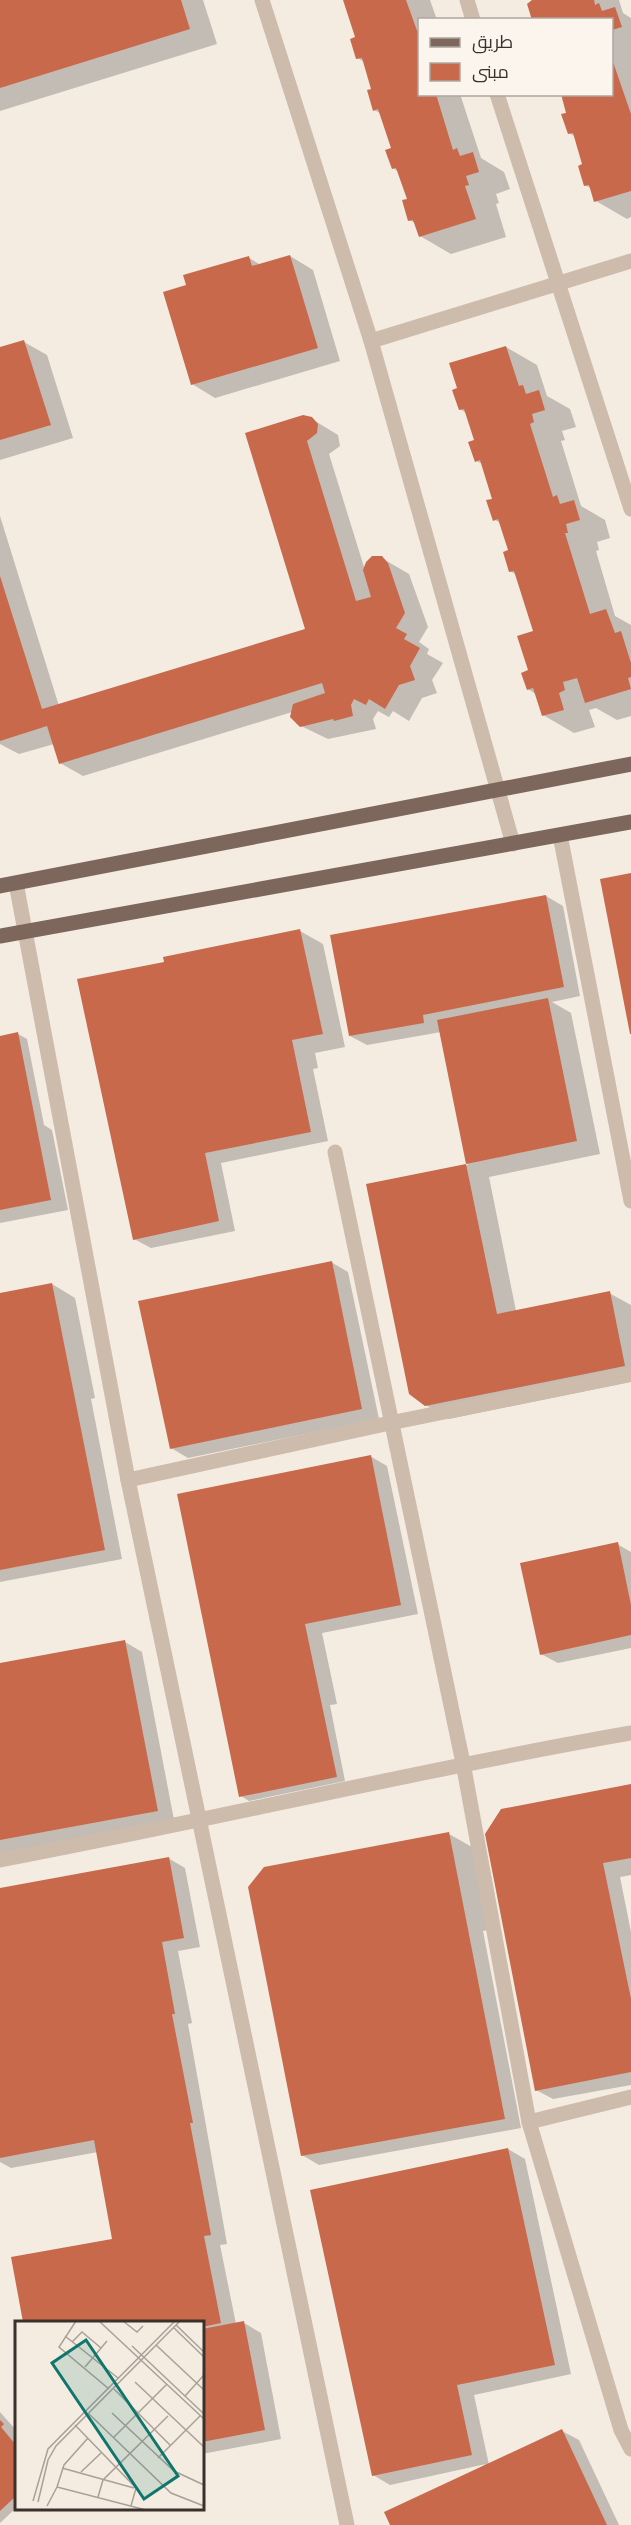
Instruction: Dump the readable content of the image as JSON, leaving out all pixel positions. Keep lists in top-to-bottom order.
{
  "legend": ["طريق", "مبنى"]
}
